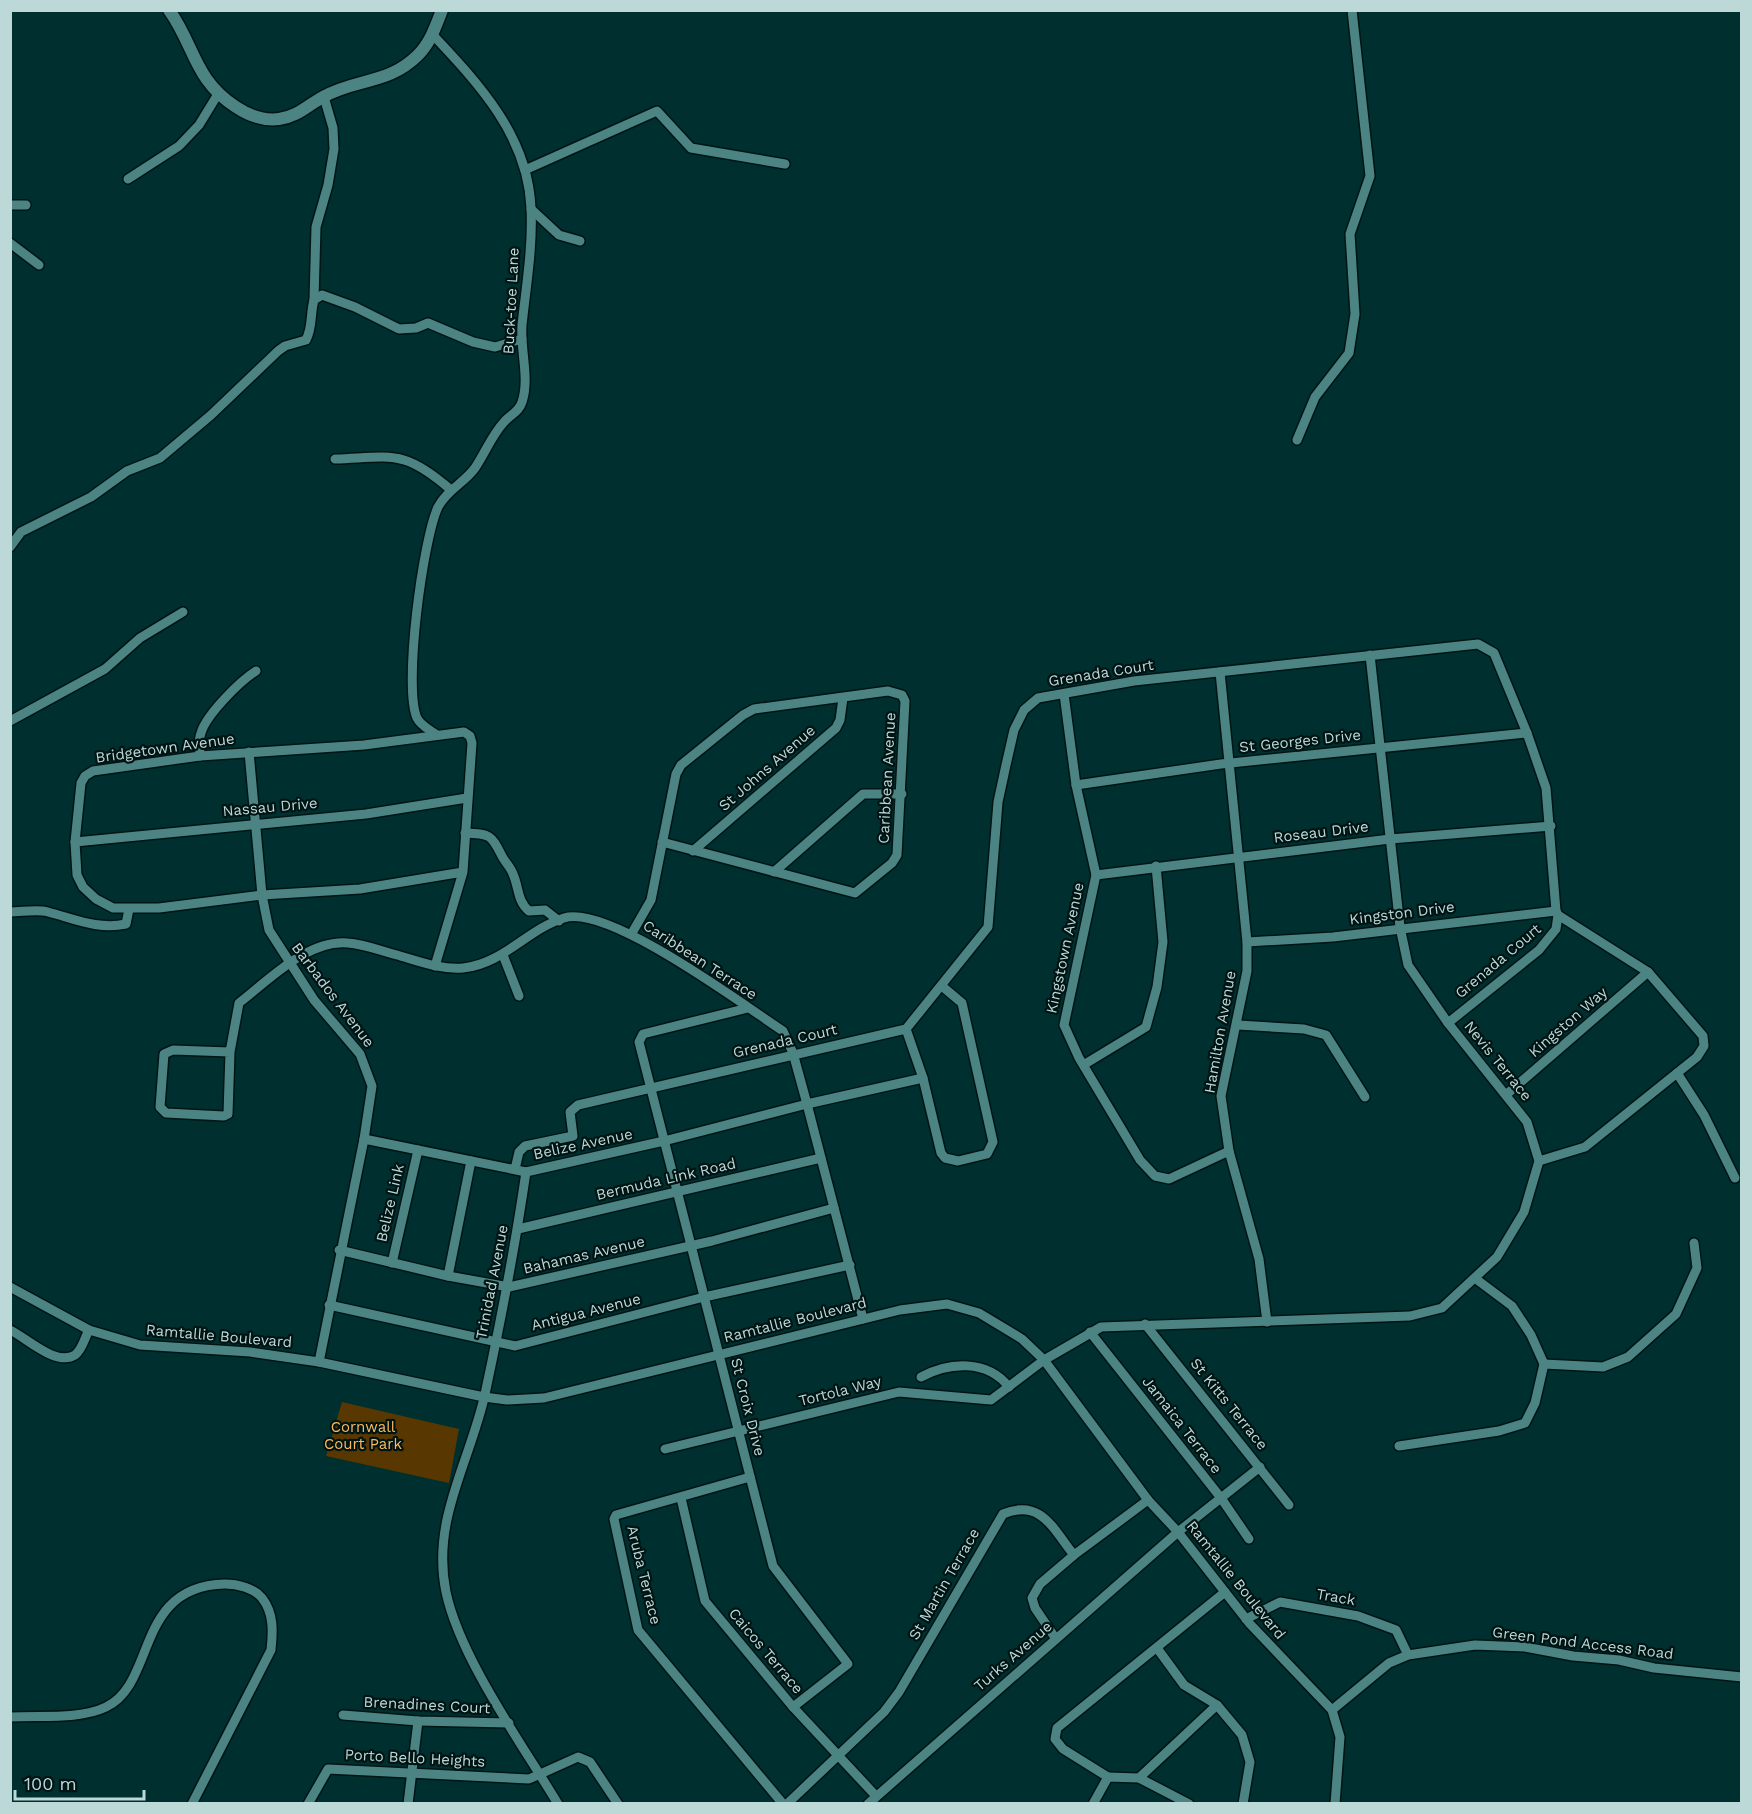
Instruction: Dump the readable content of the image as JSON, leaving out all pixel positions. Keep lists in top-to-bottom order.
{
  "streets": {
    "street": [
      "Buck-toe Lane",
      "Grenada Court",
      "St Georges Drive",
      "Bridgetown Avenue",
      "St Johns Avenue",
      "Caribbean Avenue",
      "Nassau Drive",
      "Roseau Drive",
      "Kingston Drive",
      "Kingstown Avenue",
      "Caribbean Terrace",
      "Barbados Avenue",
      "Kingston Way",
      "Hamilton Avenue",
      "Nevis Terrace",
      "Belize Avenue",
      "Bermuda Link Road",
      "Belize Link",
      "Bahamas Avenue",
      "Trinidad Avenue",
      "Antigua Avenue",
      "Ramtallie Boulevard",
      "Tortola Way",
      "St Kitts Terrace",
      "St Croix Drive",
      "Jamaica Terrace",
      "Aruba Terrace",
      "St Martin Terrace",
      "Track",
      "Green Pond Access Road",
      "Caicos Terrace",
      "Turks Avenue",
      "Brenadines Court",
      "Porto Bello Heights"
    ]
  },
  "crossings": [
    ["Buck-toe Lane", "Bridgetown Avenue"],
    ["Grenada Court", "St Georges Drive"],
    ["Grenada Court", "Roseau Drive"],
    ["Grenada Court", "Kingston Drive"],
    ["Grenada Court", "Kingstown Avenue"],
    ["Grenada Court", "Caribbean Terrace"],
    ["Grenada Court", "Kingston Way"],
    ["Grenada Court", "Hamilton Avenue"],
    ["Grenada Court", "Nevis Terrace"],
    ["Grenada Court", "Belize Avenue"],
    ["Grenada Court", "St Croix Drive"],
    ["St Georges Drive", "Kingstown Avenue"],
    ["St Georges Drive", "Hamilton Avenue"],
    ["St Georges Drive", "Nevis Terrace"],
    ["Bridgetown Avenue", "Nassau Drive"],
    ["Bridgetown Avenue", "Barbados Avenue"],
    ["St Johns Avenue", "Caribbean Avenue"],
    ["Caribbean Avenue", "Caribbean Terrace"],
    ["Nassau Drive", "Barbados Avenue"],
    ["Roseau Drive", "Kingstown Avenue"],
    ["Roseau Drive", "Hamilton Avenue"],
    ["Roseau Drive", "Nevis Terrace"],
    ["Kingston Drive", "Hamilton Avenue"],
    ["Kingston Drive", "Nevis Terrace"],
    ["Kingstown Avenue", "Hamilton Avenue"],
    ["Caribbean Terrace", "Barbados Avenue"],
    ["Caribbean Terrace", "Belize Avenue"],
    ["Caribbean Terrace", "Bermuda Link Road"],
    ["Caribbean Terrace", "Bahamas Avenue"],
    ["Caribbean Terrace", "Antigua Avenue"],
    ["Caribbean Terrace", "Ramtallie Boulevard"],
    ["Caribbean Terrace", "St Croix Drive"],
    ["Barbados Avenue", "Belize Avenue"],
    ["Barbados Avenue", "Bahamas Avenue"],
    ["Barbados Avenue", "Antigua Avenue"],
    ["Barbados Avenue", "Ramtallie Boulevard"],
    ["Kingston Way", "Nevis Terrace"],
    ["Belize Avenue", "Belize Link"],
    ["Belize Avenue", "Trinidad Avenue"],
    ["Belize Avenue", "St Croix Drive"],
    ["Bermuda Link Road", "Trinidad Avenue"],
    ["Bermuda Link Road", "St Croix Drive"],
    ["Belize Link", "Bahamas Avenue"],
    ["Bahamas Avenue", "Trinidad Avenue"],
    ["Bahamas Avenue", "St Croix Drive"],
    ["Trinidad Avenue", "Antigua Avenue"],
    ["Trinidad Avenue", "Ramtallie Boulevard"],
    ["Trinidad Avenue", "Brenadines Court"],
    ["Trinidad Avenue", "Porto Bello Heights"],
    ["Antigua Avenue", "St Croix Drive"],
    ["Ramtallie Boulevard", "Tortola Way"],
    ["Ramtallie Boulevard", "St Croix Drive"],
    ["Ramtallie Boulevard", "Track"],
    ["Ramtallie Boulevard", "Green Pond Access Road"],
    ["Ramtallie Boulevard", "Turks Avenue"],
    ["Tortola Way", "St Croix Drive"],
    ["St Kitts Terrace", "Turks Avenue"],
    ["St Croix Drive", "Aruba Terrace"],
    ["St Croix Drive", "Caicos Terrace"],
    ["Jamaica Terrace", "Turks Avenue"],
    ["Aruba Terrace", "St Martin Terrace"],
    ["Aruba Terrace", "Caicos Terrace"],
    ["St Martin Terrace", "Caicos Terrace"],
    ["Track", "Green Pond Access Road"],
    ["Caicos Terrace", "Turks Avenue"]
  ],
  "parks": ["Cornwall Court Park"],
  "scale_bar": "100 m"
}
